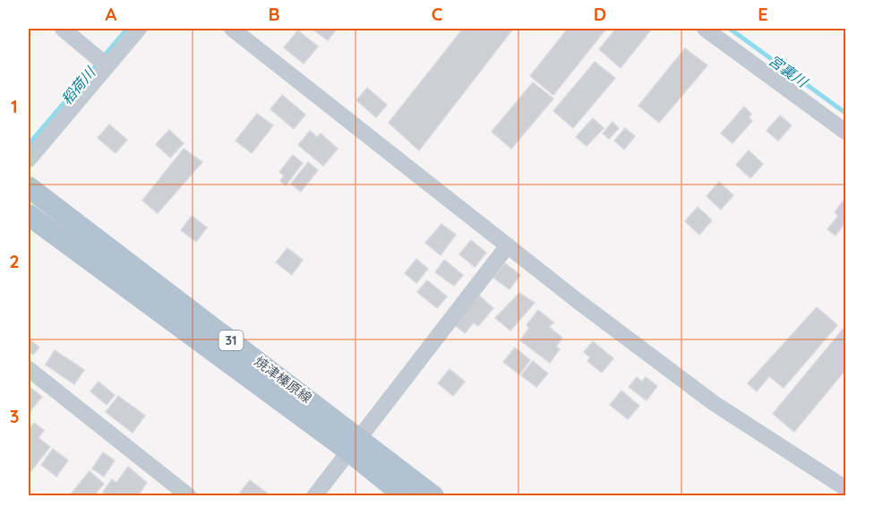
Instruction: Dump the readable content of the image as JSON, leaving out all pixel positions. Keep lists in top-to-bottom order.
{
  "streets": {
    "main road": ["31", "焼津榛原線"]
  },
  "water": ["宮裏川", "稻荷川"],
  "grid": {
    "columns": [
      "A",
      "B",
      "C",
      "D",
      "E"
    ],
    "rows": ["1", "2", "3"]
  }
}
